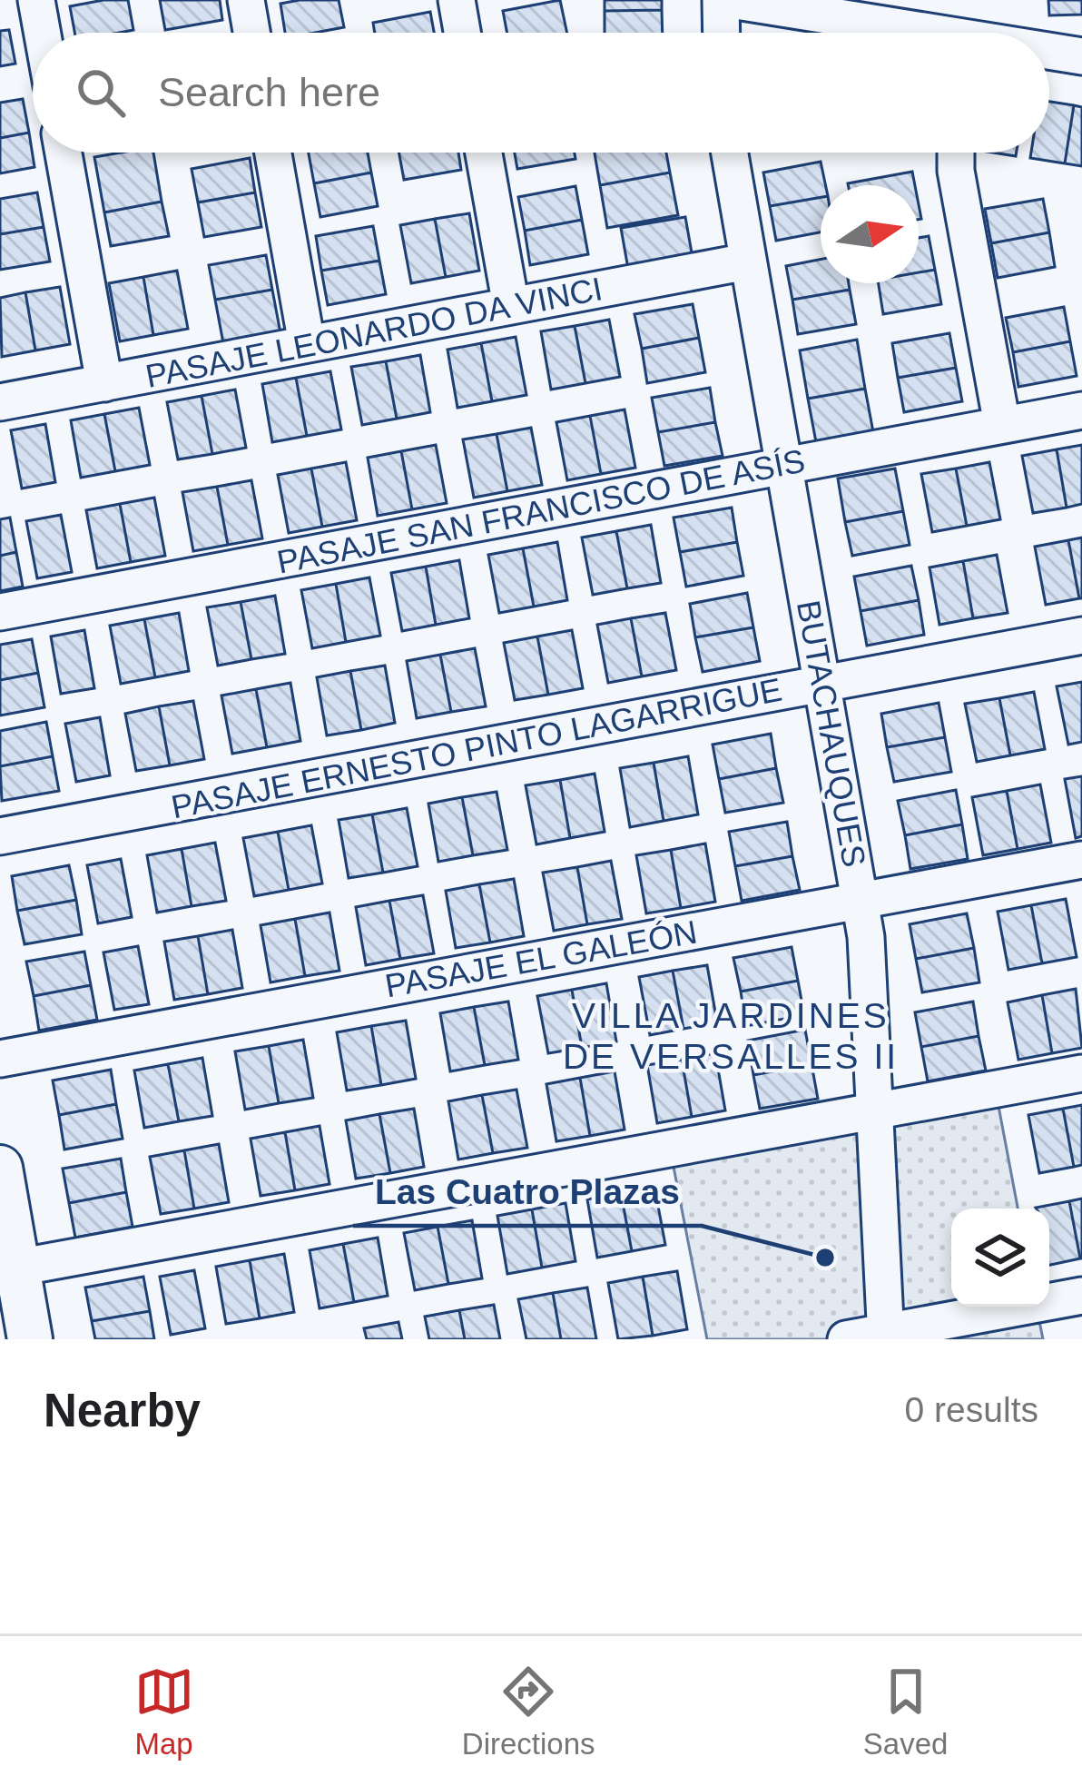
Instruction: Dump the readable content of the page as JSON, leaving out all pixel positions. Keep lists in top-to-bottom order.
{
  "streets": {
    "street": [
      "PASAJE LEONARDO DA VINCI",
      "PASAJE SAN FRANCISCO DE ASÍS",
      "BUTACHAUQUES",
      "PASAJE ERNESTO PINTO LAGARRIGUE",
      "PASAJE EL GALEÓN"
    ]
  },
  "crossings": [
    ["PASAJE LEONARDO DA VINCI", "BUTACHAUQUES"],
    ["PASAJE SAN FRANCISCO DE ASÍS", "BUTACHAUQUES"],
    ["BUTACHAUQUES", "PASAJE ERNESTO PINTO LAGARRIGUE"],
    ["BUTACHAUQUES", "PASAJE EL GALEÓN"]
  ],
  "districts": ["VILLA JARDINES DE VERSALLES II"],
  "places": ["Las Cuatro Plazas"],
  "north": "right",
  "page": {
    "search": "Search here",
    "heading": ["Nearby", "0 results"],
    "nav": ["Map", "Directions", "Saved"]
  }
}
